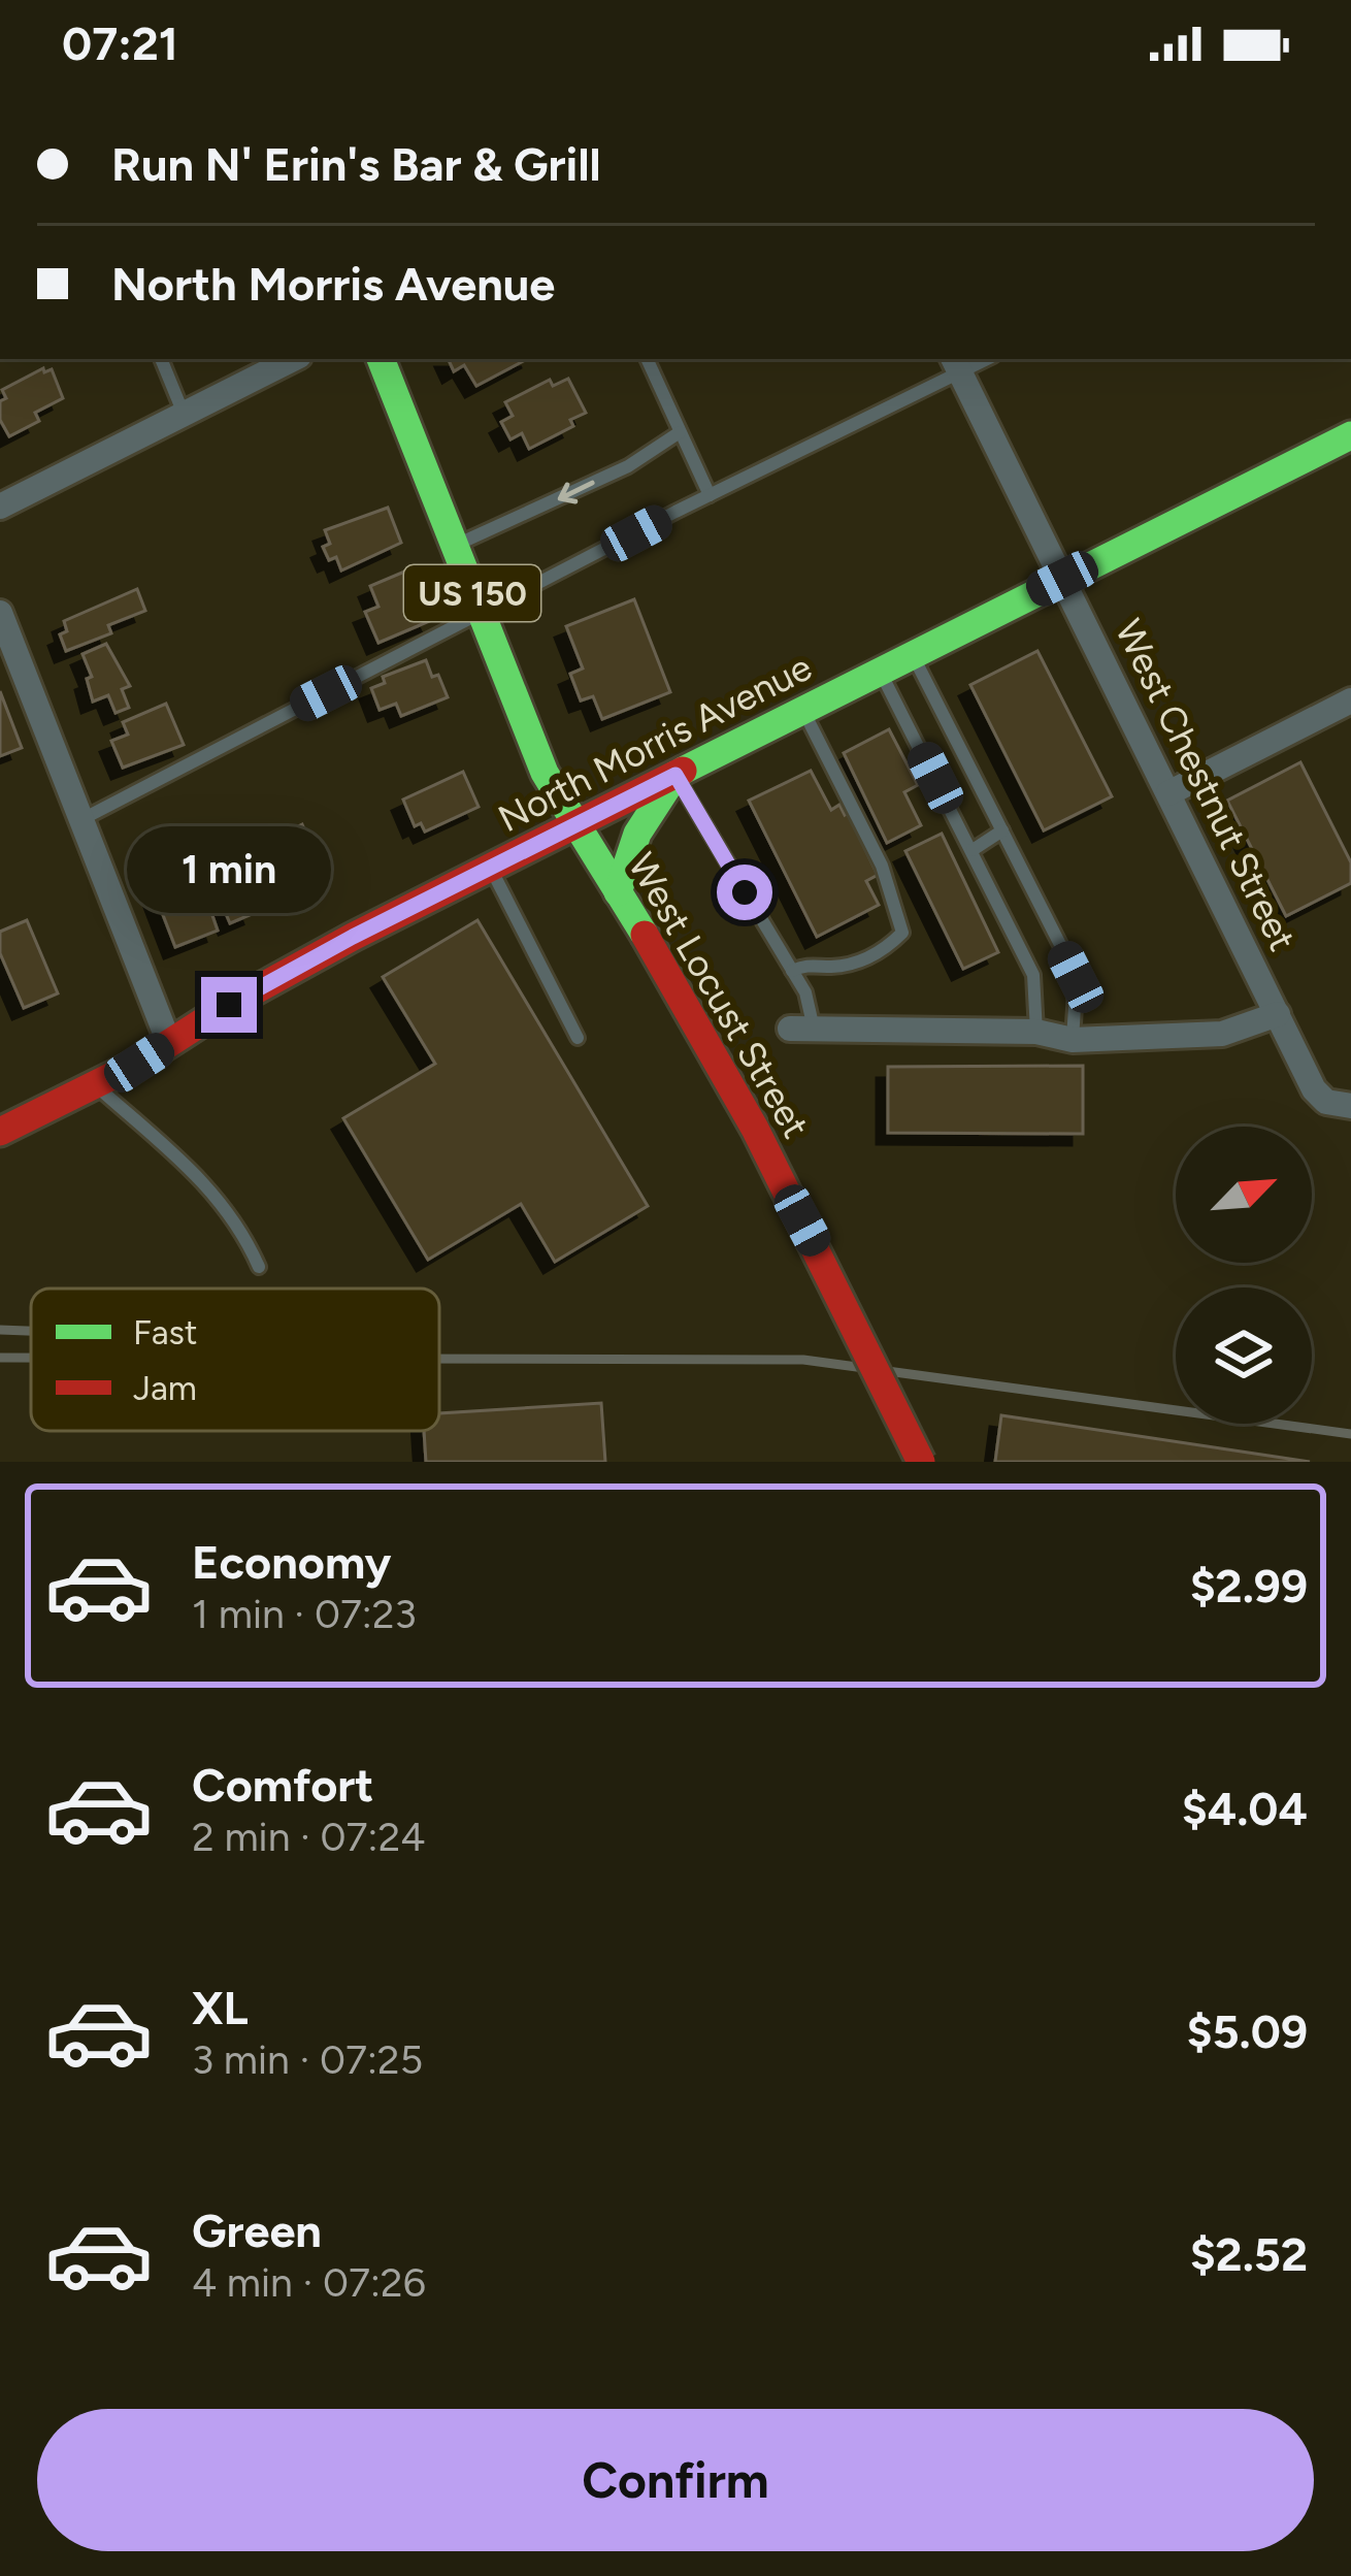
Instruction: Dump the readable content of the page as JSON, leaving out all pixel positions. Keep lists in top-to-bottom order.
{
  "streets": {
    "street": [
      "US 150",
      "North Morris Avenue",
      "West Chestnut Street",
      "West Locust Street"
    ]
  },
  "crossings": [
    ["North Morris Avenue", "West Chestnut Street"],
    ["North Morris Avenue", "West Locust Street"]
  ],
  "legend": ["Fast", "Jam"],
  "north": "top right",
  "page": {
    "status": "07:21",
    "banner": ["Run N' Erin's Bar & Grill", "North Morris Avenue"],
    "bubble": "1 min",
    "list": [
      {
        "name": "Economy",
        "note": "1 min · 07:23",
        "value": "$2.99"
      },
      {
        "name": "Comfort",
        "note": "2 min · 07:24",
        "value": "$4.04"
      },
      {
        "name": "XL",
        "note": "3 min · 07:25",
        "value": "$5.09"
      },
      {
        "name": "Green",
        "note": "4 min · 07:26",
        "value": "$2.52"
      }
    ],
    "buttons": "Confirm"
  }
}
